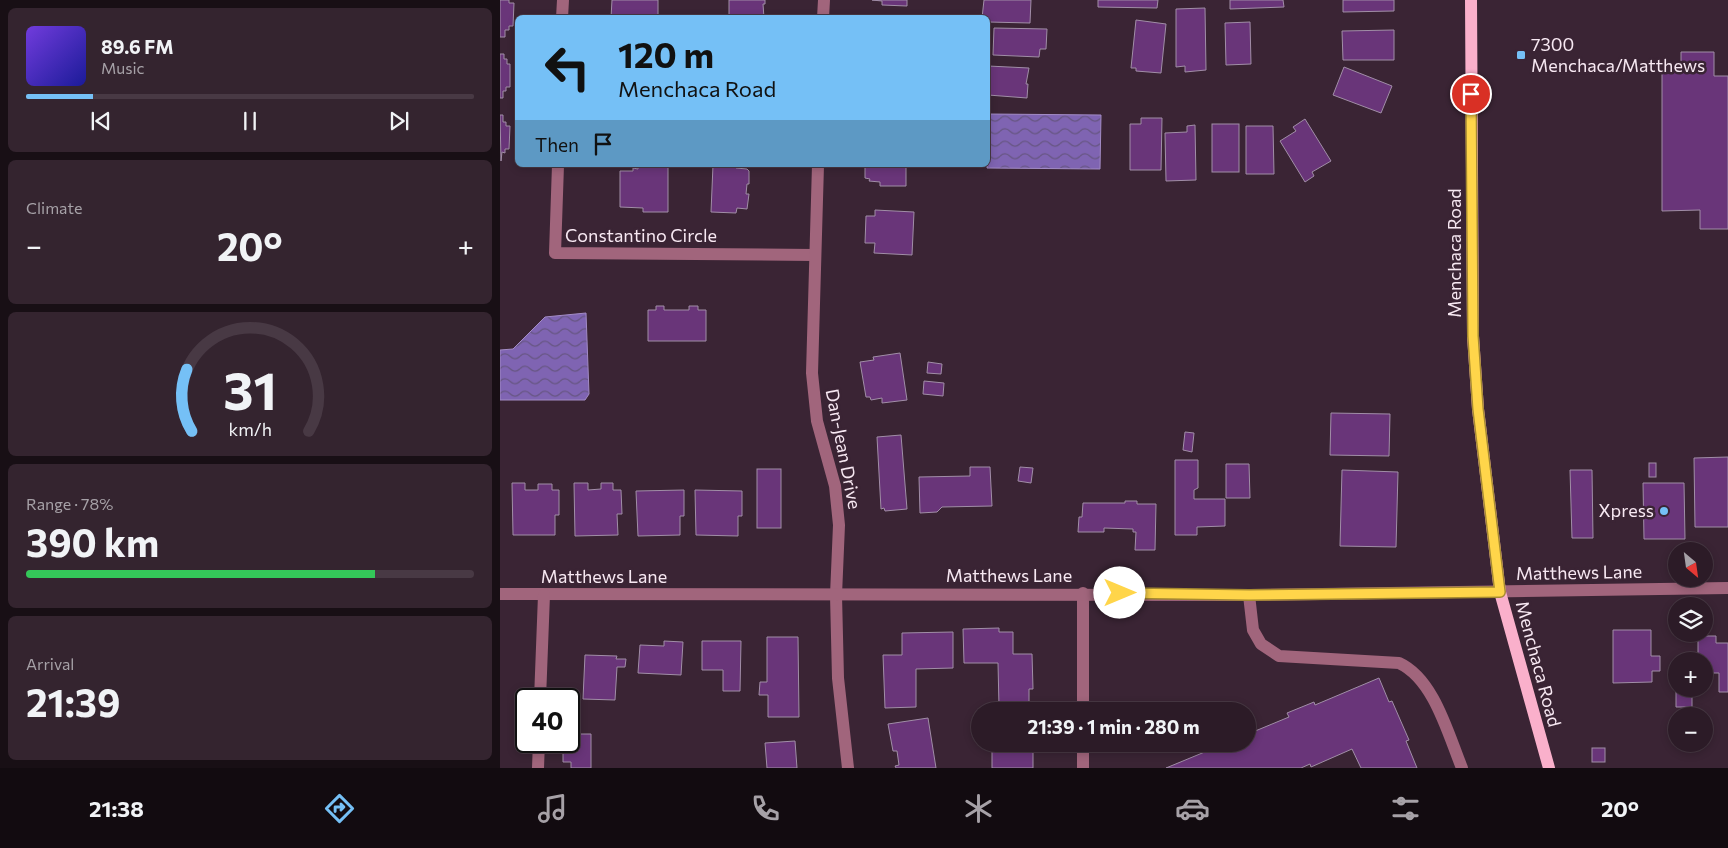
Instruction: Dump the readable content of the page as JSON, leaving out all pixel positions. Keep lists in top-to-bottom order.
{
  "streets": {
    "main road": ["Menchaca Road"],
    "street": ["Constantino Circle", "Dan-Jean Drive", "Matthews Lane"]
  },
  "crossings": [
    ["Constantino Circle", "Dan-Jean Drive"],
    ["Menchaca Road", "Matthews Lane"],
    ["Dan-Jean Drive", "Matthews Lane"]
  ],
  "places": {
    "transit": ["7300 Menchaca/Matthews"],
    "other": ["Xpress"]
  },
  "north": "bottom right",
  "page": {
    "turn": ["120 m", "Menchaca Road"],
    "song": ["89.6 FM", "Music"],
    "then": "Then",
    "tile": [
      "Climate",
      ["Range · 78%", "390 km"],
      ["Arrival", "21:39"]
    ],
    "heat": ["−", "20°", "+"],
    "map_buttons": ["+", "−"],
    "limit": "40",
    "trip": "21:39 · 1 min · 280 m",
    "tabs": ["21:38", "20°"],
    "gauge": ["31", "km/h"]
  }
}
